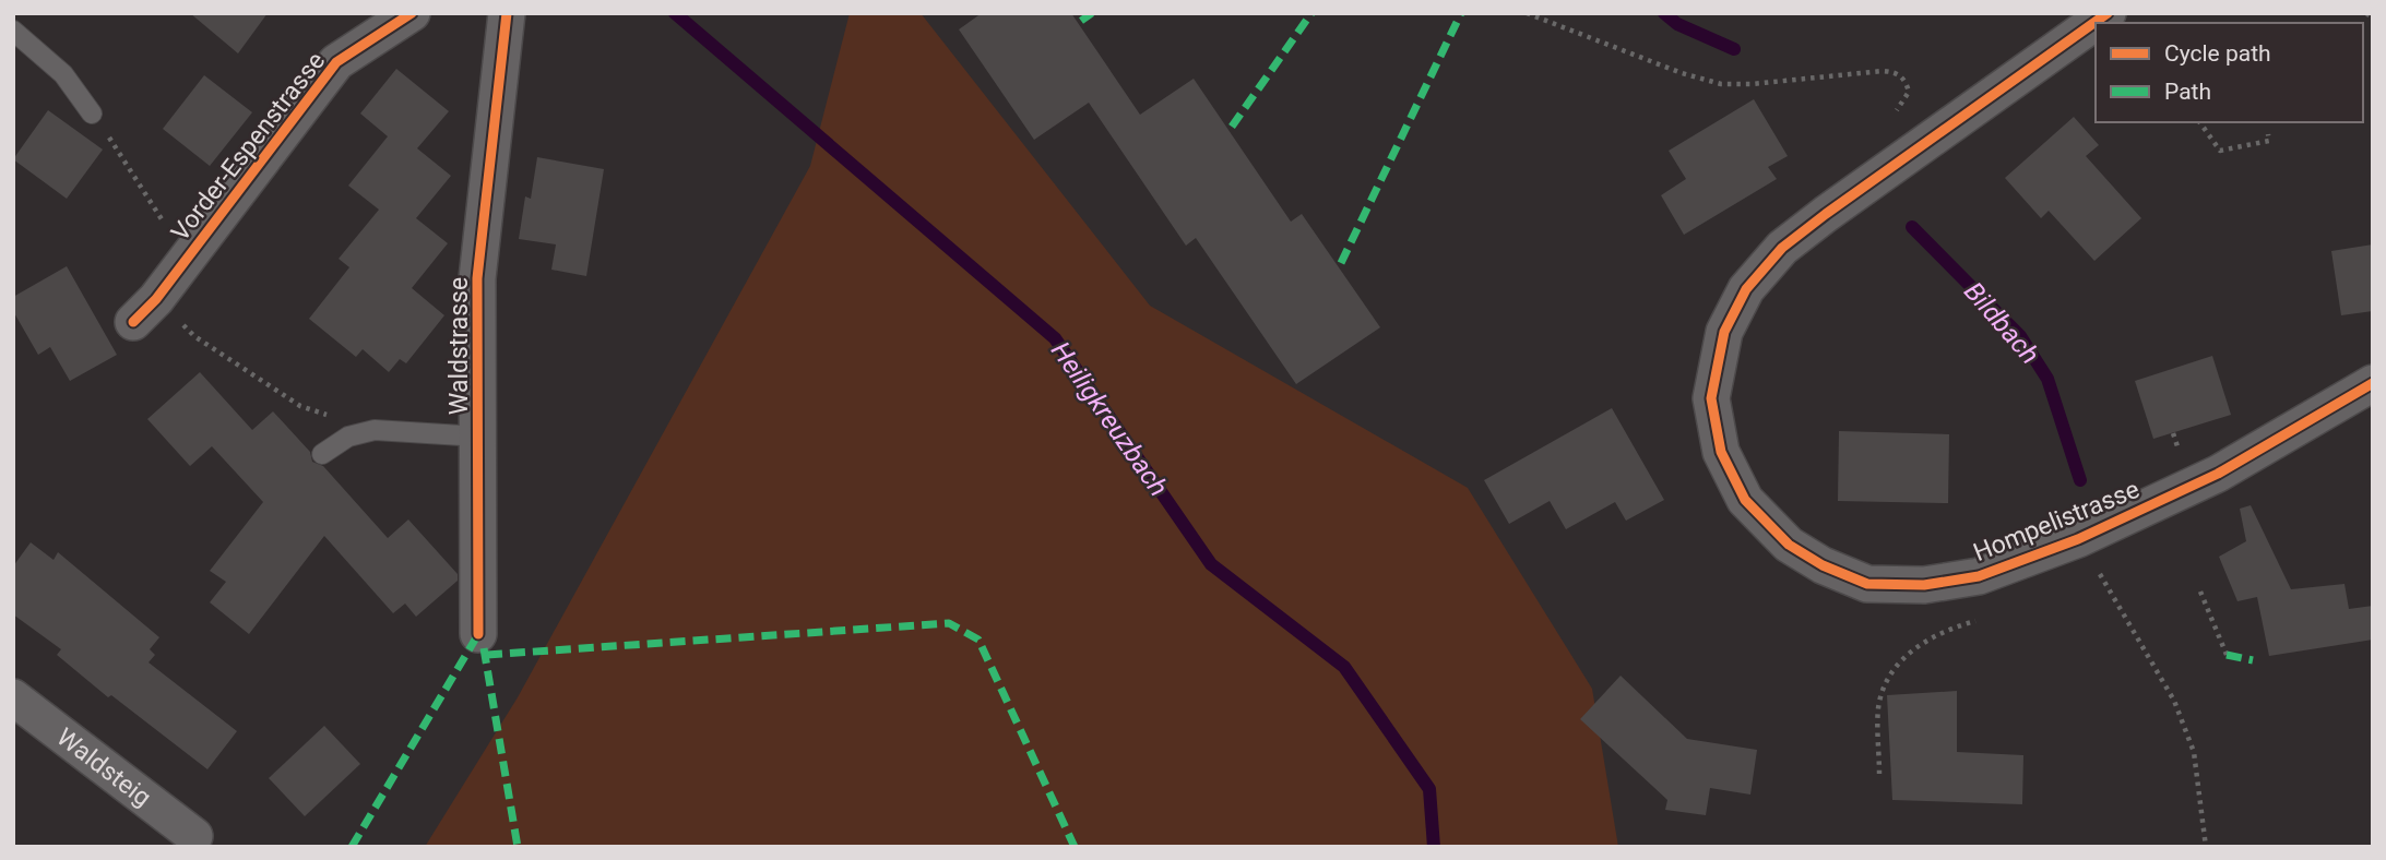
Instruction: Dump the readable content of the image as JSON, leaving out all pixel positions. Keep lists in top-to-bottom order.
{
  "streets": {
    "street": [
      "Vorder-Espenstrasse",
      "Waldstrasse",
      "Hompelistrasse",
      "Waldsteig"
    ]
  },
  "water": ["Bildbach", "Heiligkreuzbach"],
  "legend": ["Cycle path", "Path"]
}
